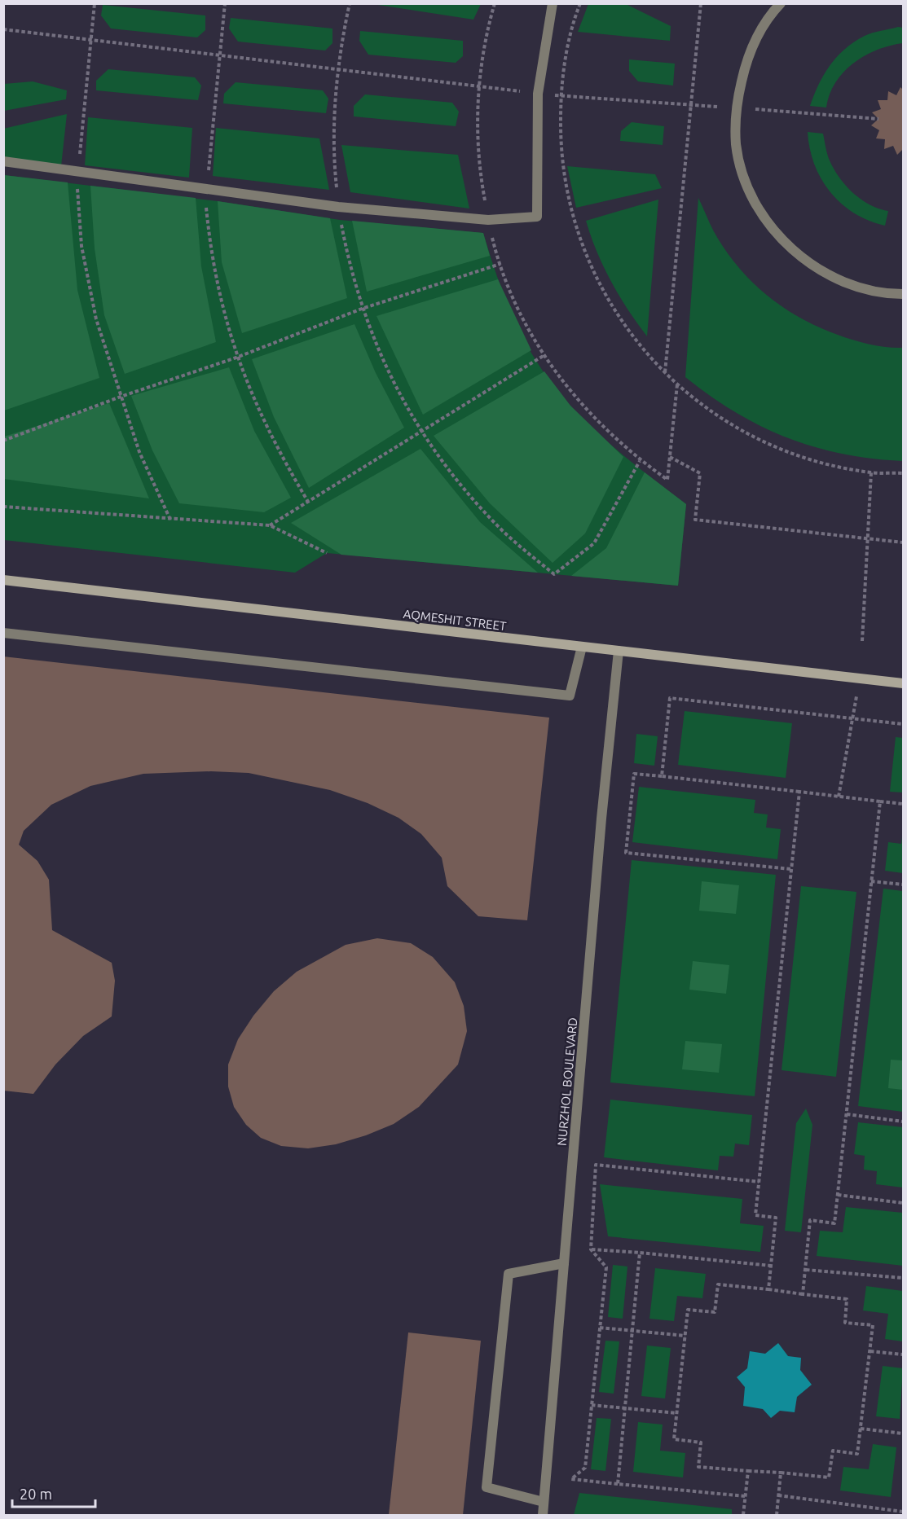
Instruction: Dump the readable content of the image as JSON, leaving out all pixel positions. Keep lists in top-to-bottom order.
{
  "streets": {
    "main road": ["AQMESHIT STREET"],
    "street": ["NURZHOL BOULEVARD"]
  },
  "crossings": [
    ["AQMESHIT STREET", "NURZHOL BOULEVARD"]
  ],
  "scale_bar": "20 m"
}
